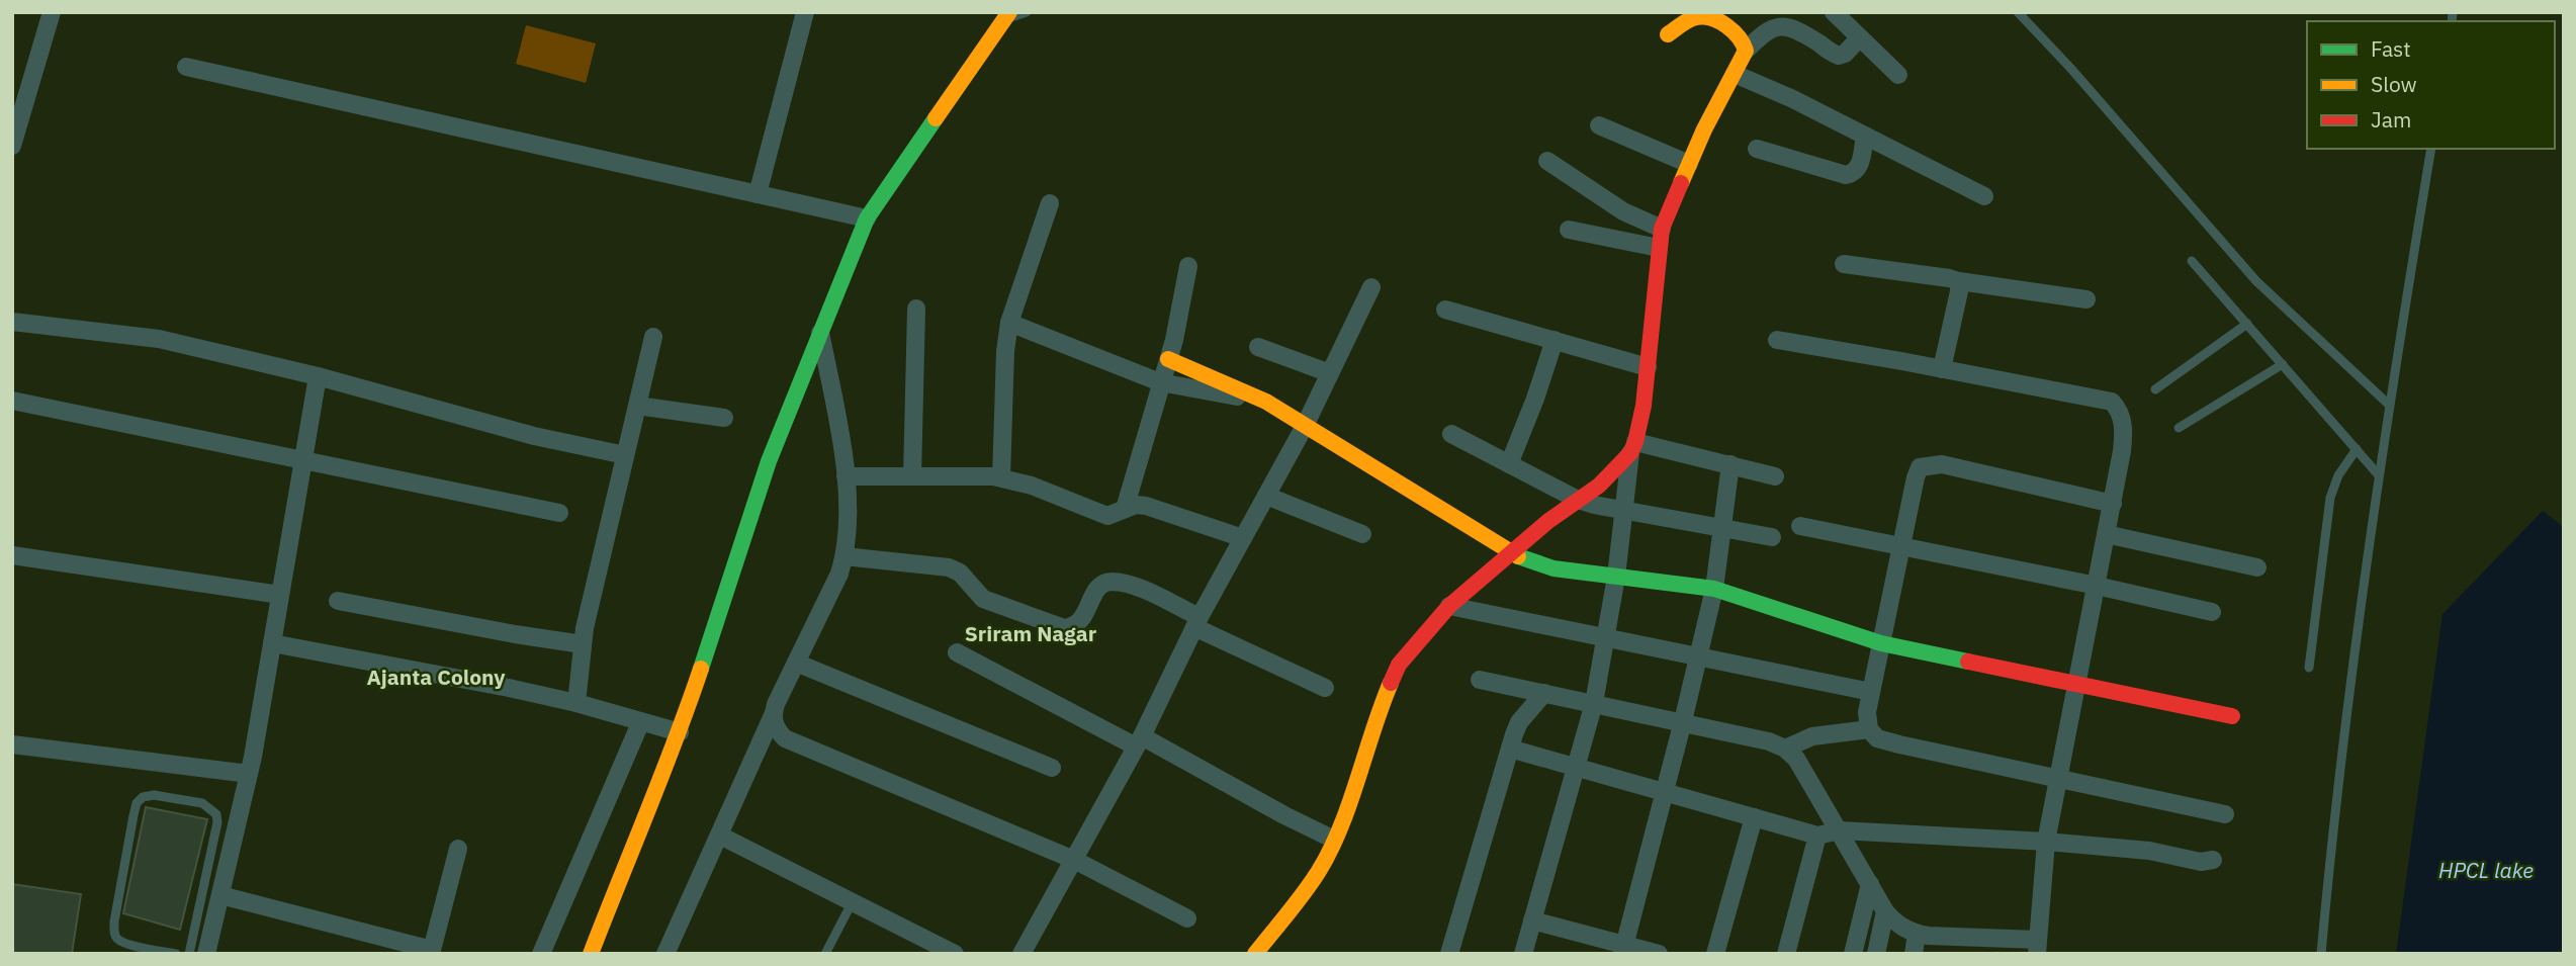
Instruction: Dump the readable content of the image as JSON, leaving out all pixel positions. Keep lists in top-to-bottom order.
{
  "districts": ["Sriram Nagar", "Ajanta Colony"],
  "water": ["HPCL lake"],
  "legend": ["Fast", "Slow", "Jam"]
}
